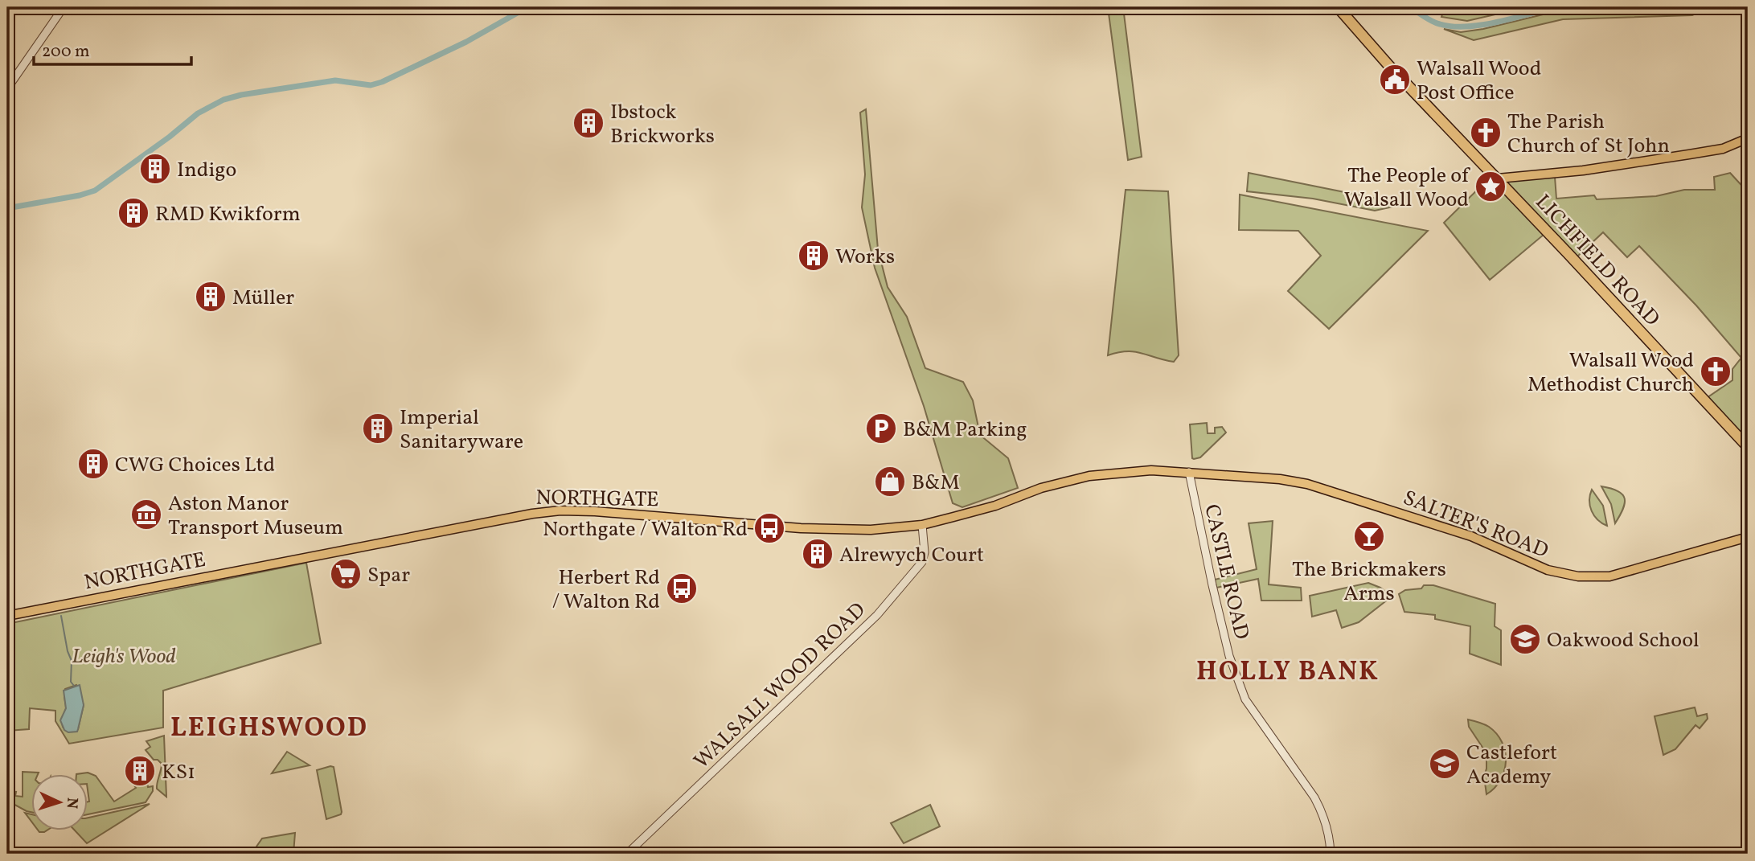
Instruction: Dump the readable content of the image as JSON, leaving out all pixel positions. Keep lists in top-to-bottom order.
{
  "streets": {
    "highway": ["LICHFIELD ROAD"],
    "main road": ["NORTHGATE", "SALTER'S ROAD"],
    "street": ["CASTLE ROAD", "WALSALL WOOD ROAD"]
  },
  "crossings": [
    ["NORTHGATE", "SALTER'S ROAD"],
    ["NORTHGATE", "CASTLE ROAD"],
    ["NORTHGATE", "WALSALL WOOD ROAD"],
    ["SALTER'S ROAD", "CASTLE ROAD"]
  ],
  "districts": ["HOLLY BANK", "LEIGHSWOOD"],
  "parks": ["Leigh's Wood"],
  "places": {
    "public building": ["Walsall Wood Post Office"],
    "building": [
      "Ibstock Brickworks",
      "Indigo",
      "RMD Kwikform",
      "Works",
      "Müller",
      "Imperial Sanitaryware",
      "CWG Choices Ltd",
      "Alrewych Court",
      "KS1"
    ],
    "church": ["The Parish Church of St John", "Walsall Wood Methodist Church"],
    "place": ["The People of Walsall Wood"],
    "parking": ["B&M Parking"],
    "shop": ["B&M"],
    "museum": ["Aston Manor Transport Museum"],
    "bus stop": ["Northgate / Walton Rd", "Herbert Rd / Walton Rd"],
    "bar": ["The Brickmakers Arms"],
    "supermarket": ["Spar"],
    "school or university": ["Oakwood School", "Castlefort Academy"]
  },
  "scale_bar": "200 m",
  "north": "right"
}
